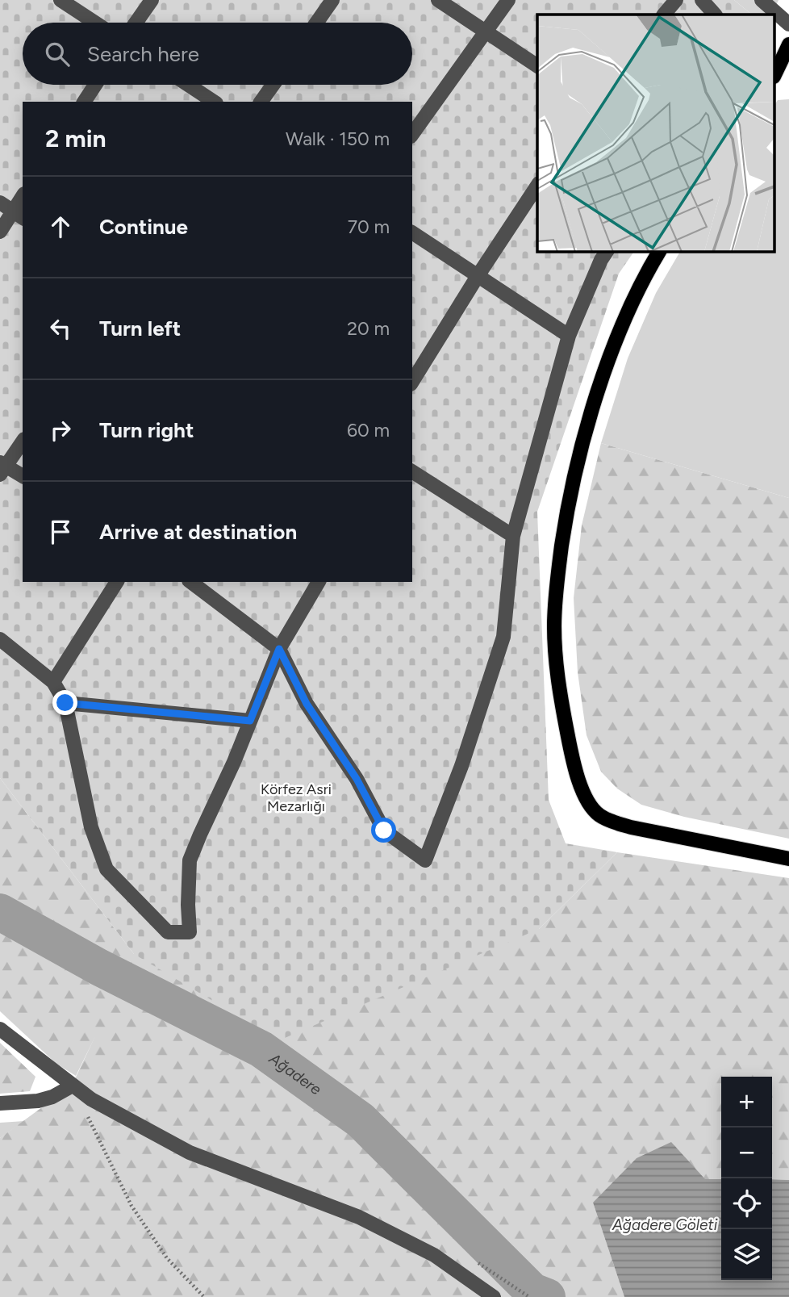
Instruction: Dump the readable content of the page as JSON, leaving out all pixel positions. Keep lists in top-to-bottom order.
{
  "water": ["Ağadere", "Ağadere Göleti"],
  "parks": ["Körfez Asri Mezarlığı"],
  "page": {
    "search": "Search here",
    "heading": ["2 min", "Walk · 150 m"],
    "list": [
      ["Continue", "70 m"],
      ["Turn left", "20 m"],
      ["Turn right", "60 m"],
      "Arrive at destination"
    ],
    "map_buttons": ["+", "−"]
  }
}
